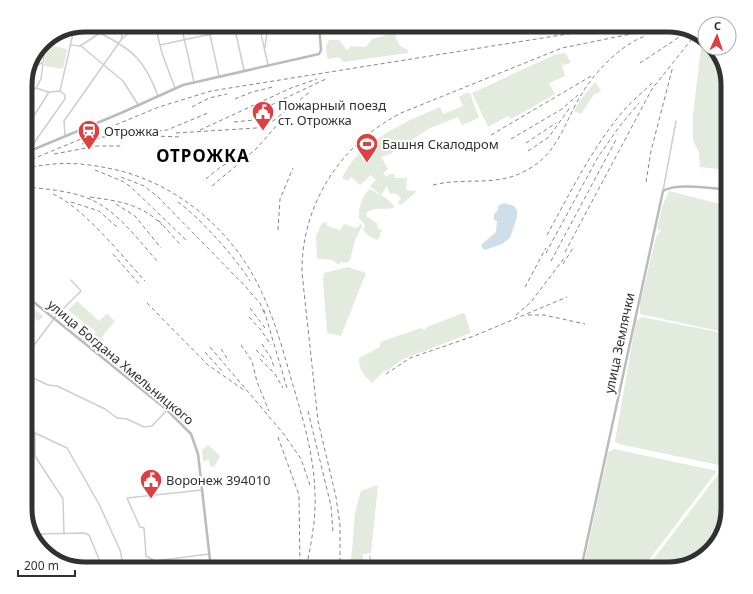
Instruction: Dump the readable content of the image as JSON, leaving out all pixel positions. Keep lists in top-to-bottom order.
{
  "streets": {
    "street": ["улица Землячки", "улица Богдана Хмельницкого"]
  },
  "districts": ["ОТРОЖКА"],
  "places": {
    "public building": ["Пожарный поезд ст. Отрожка", "Воронеж 394010"],
    "station": ["Отрожка"],
    "sports": ["Башня Скалодром"]
  },
  "scale_bar": "200 m",
  "north": "top"
}
